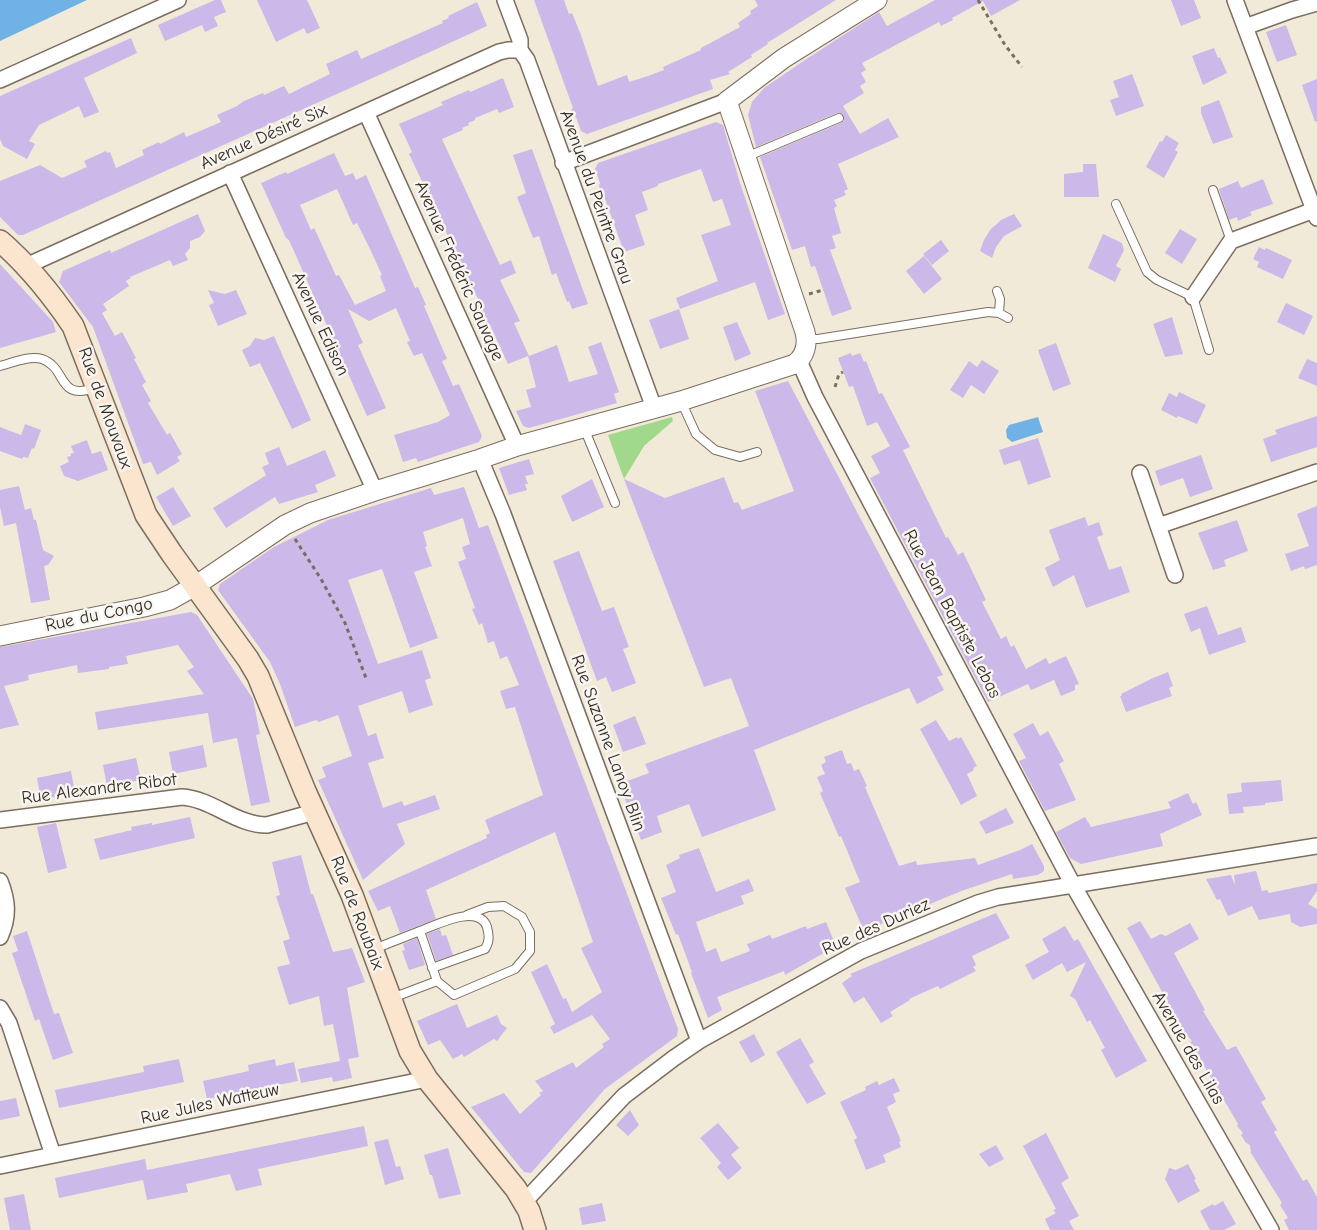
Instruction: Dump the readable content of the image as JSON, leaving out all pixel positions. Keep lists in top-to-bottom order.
{
  "streets": {
    "main road": ["Rue de Mouvaux", "Rue de Roubaix"],
    "street": [
      "Avenue Désiré Six",
      "Avenue du Peintre Grau",
      "Avenue Frédéric Sauvage",
      "Avenue Edison",
      "Rue Jean Baptiste Lebas",
      "Rue du Congo",
      "Rue Suzanne Lanoy Blin",
      "Rue Alexandre Ribot",
      "Rue des Duriez",
      "Avenue des Lilas",
      "Rue Jules Watteuw"
    ]
  },
  "crossings": [
    ["Avenue Désiré Six", "Avenue du Peintre Grau"],
    ["Avenue Désiré Six", "Avenue Frédéric Sauvage"],
    ["Avenue Désiré Six", "Avenue Edison"],
    ["Avenue Désiré Six", "Rue de Mouvaux"],
    ["Avenue du Peintre Grau", "Rue du Congo"],
    ["Avenue Frédéric Sauvage", "Rue du Congo"],
    ["Avenue Edison", "Rue du Congo"],
    ["Rue de Mouvaux", "Rue du Congo"],
    ["Rue de Mouvaux", "Rue de Roubaix"],
    ["Rue Jean Baptiste Lebas", "Rue du Congo"],
    ["Rue Jean Baptiste Lebas", "Rue des Duriez"],
    ["Rue Jean Baptiste Lebas", "Avenue des Lilas"],
    ["Rue du Congo", "Rue Suzanne Lanoy Blin"],
    ["Rue du Congo", "Rue de Roubaix"],
    ["Rue Suzanne Lanoy Blin", "Rue des Duriez"],
    ["Rue Alexandre Ribot", "Rue de Roubaix"],
    ["Rue de Roubaix", "Rue des Duriez"],
    ["Rue de Roubaix", "Rue Jules Watteuw"],
    ["Rue des Duriez", "Avenue des Lilas"]
  ]
}
